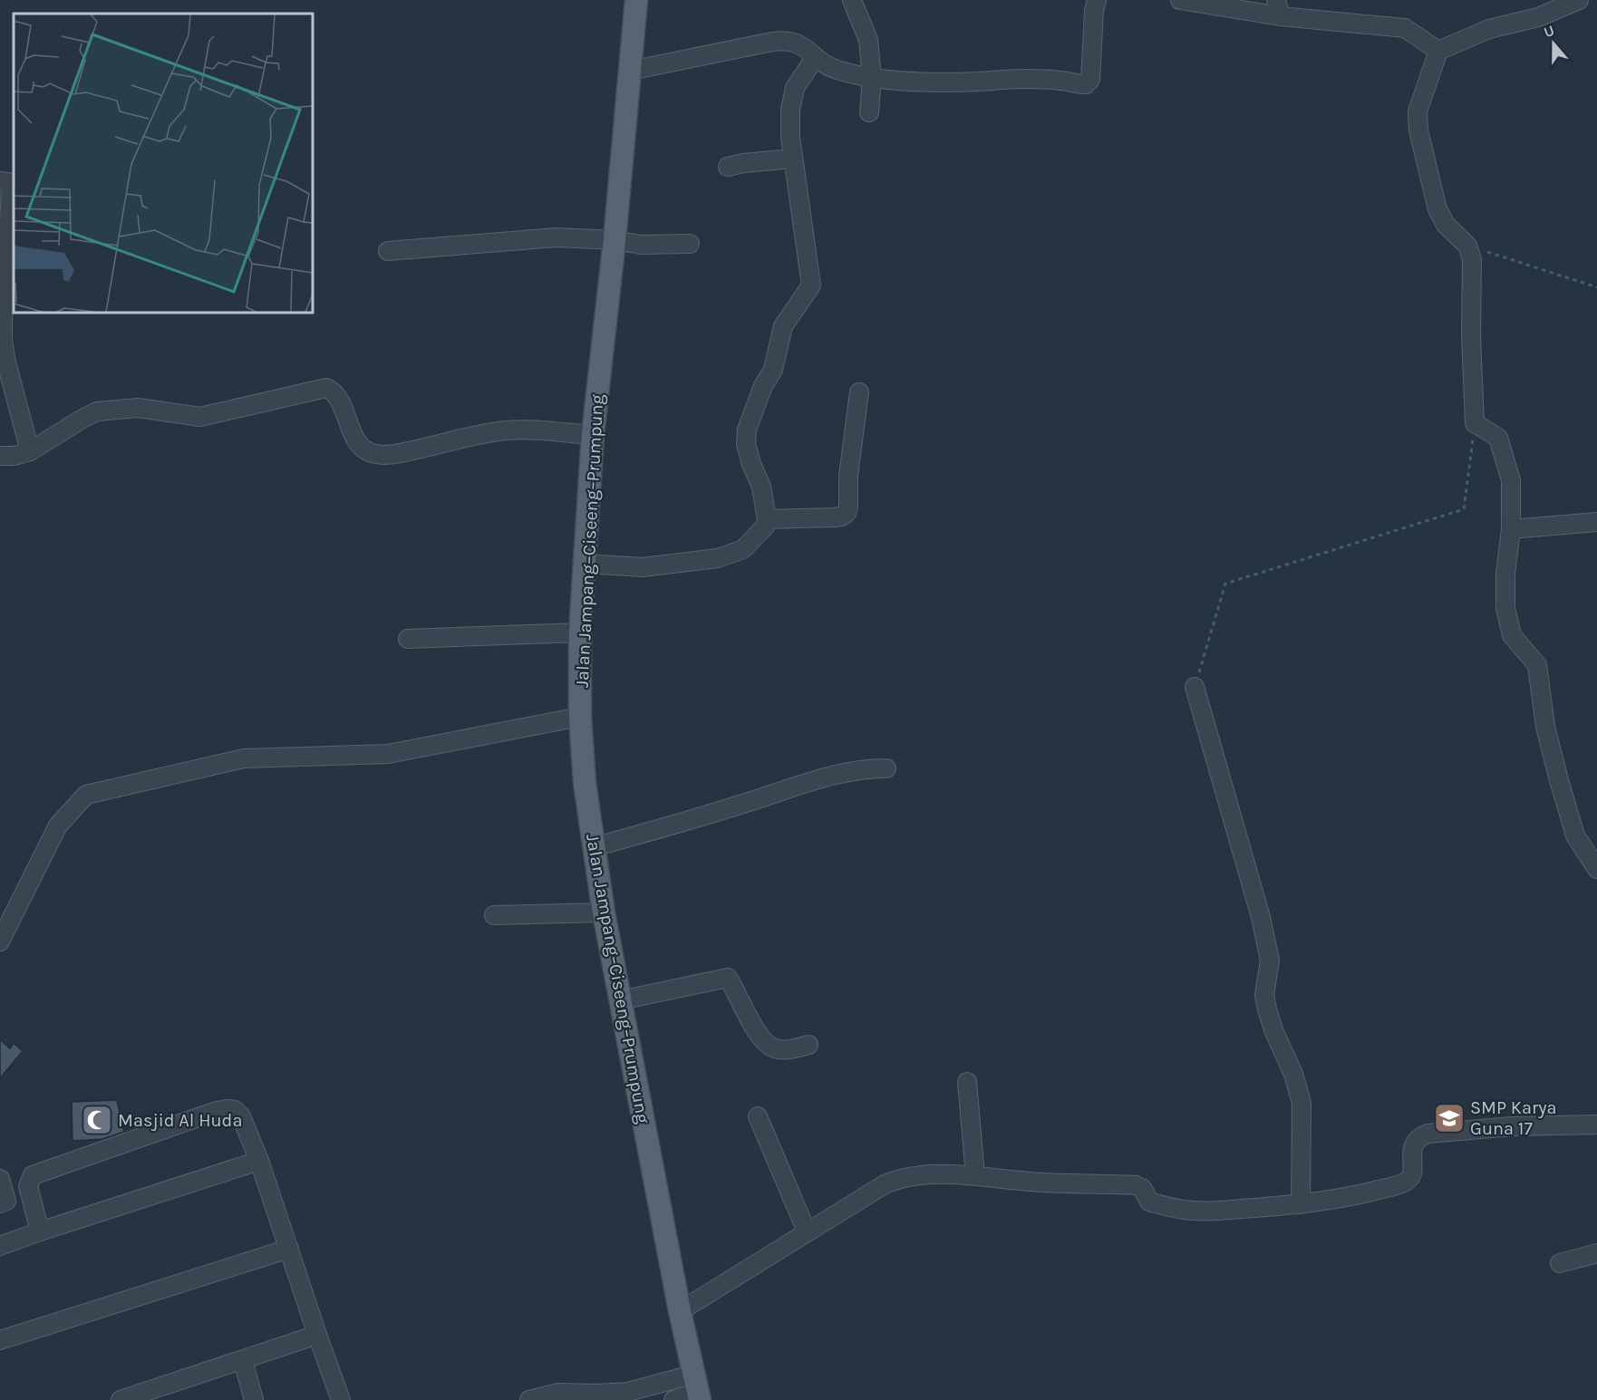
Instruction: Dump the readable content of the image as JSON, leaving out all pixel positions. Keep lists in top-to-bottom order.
{
  "streets": {
    "main road": ["Jalan Jampang–Ciseeng–Prumpung"]
  },
  "places": {
    "school or university": ["SMP Karya Guna 17"],
    "mosque": ["Masjid Al Huda"]
  },
  "north": "top"
}
